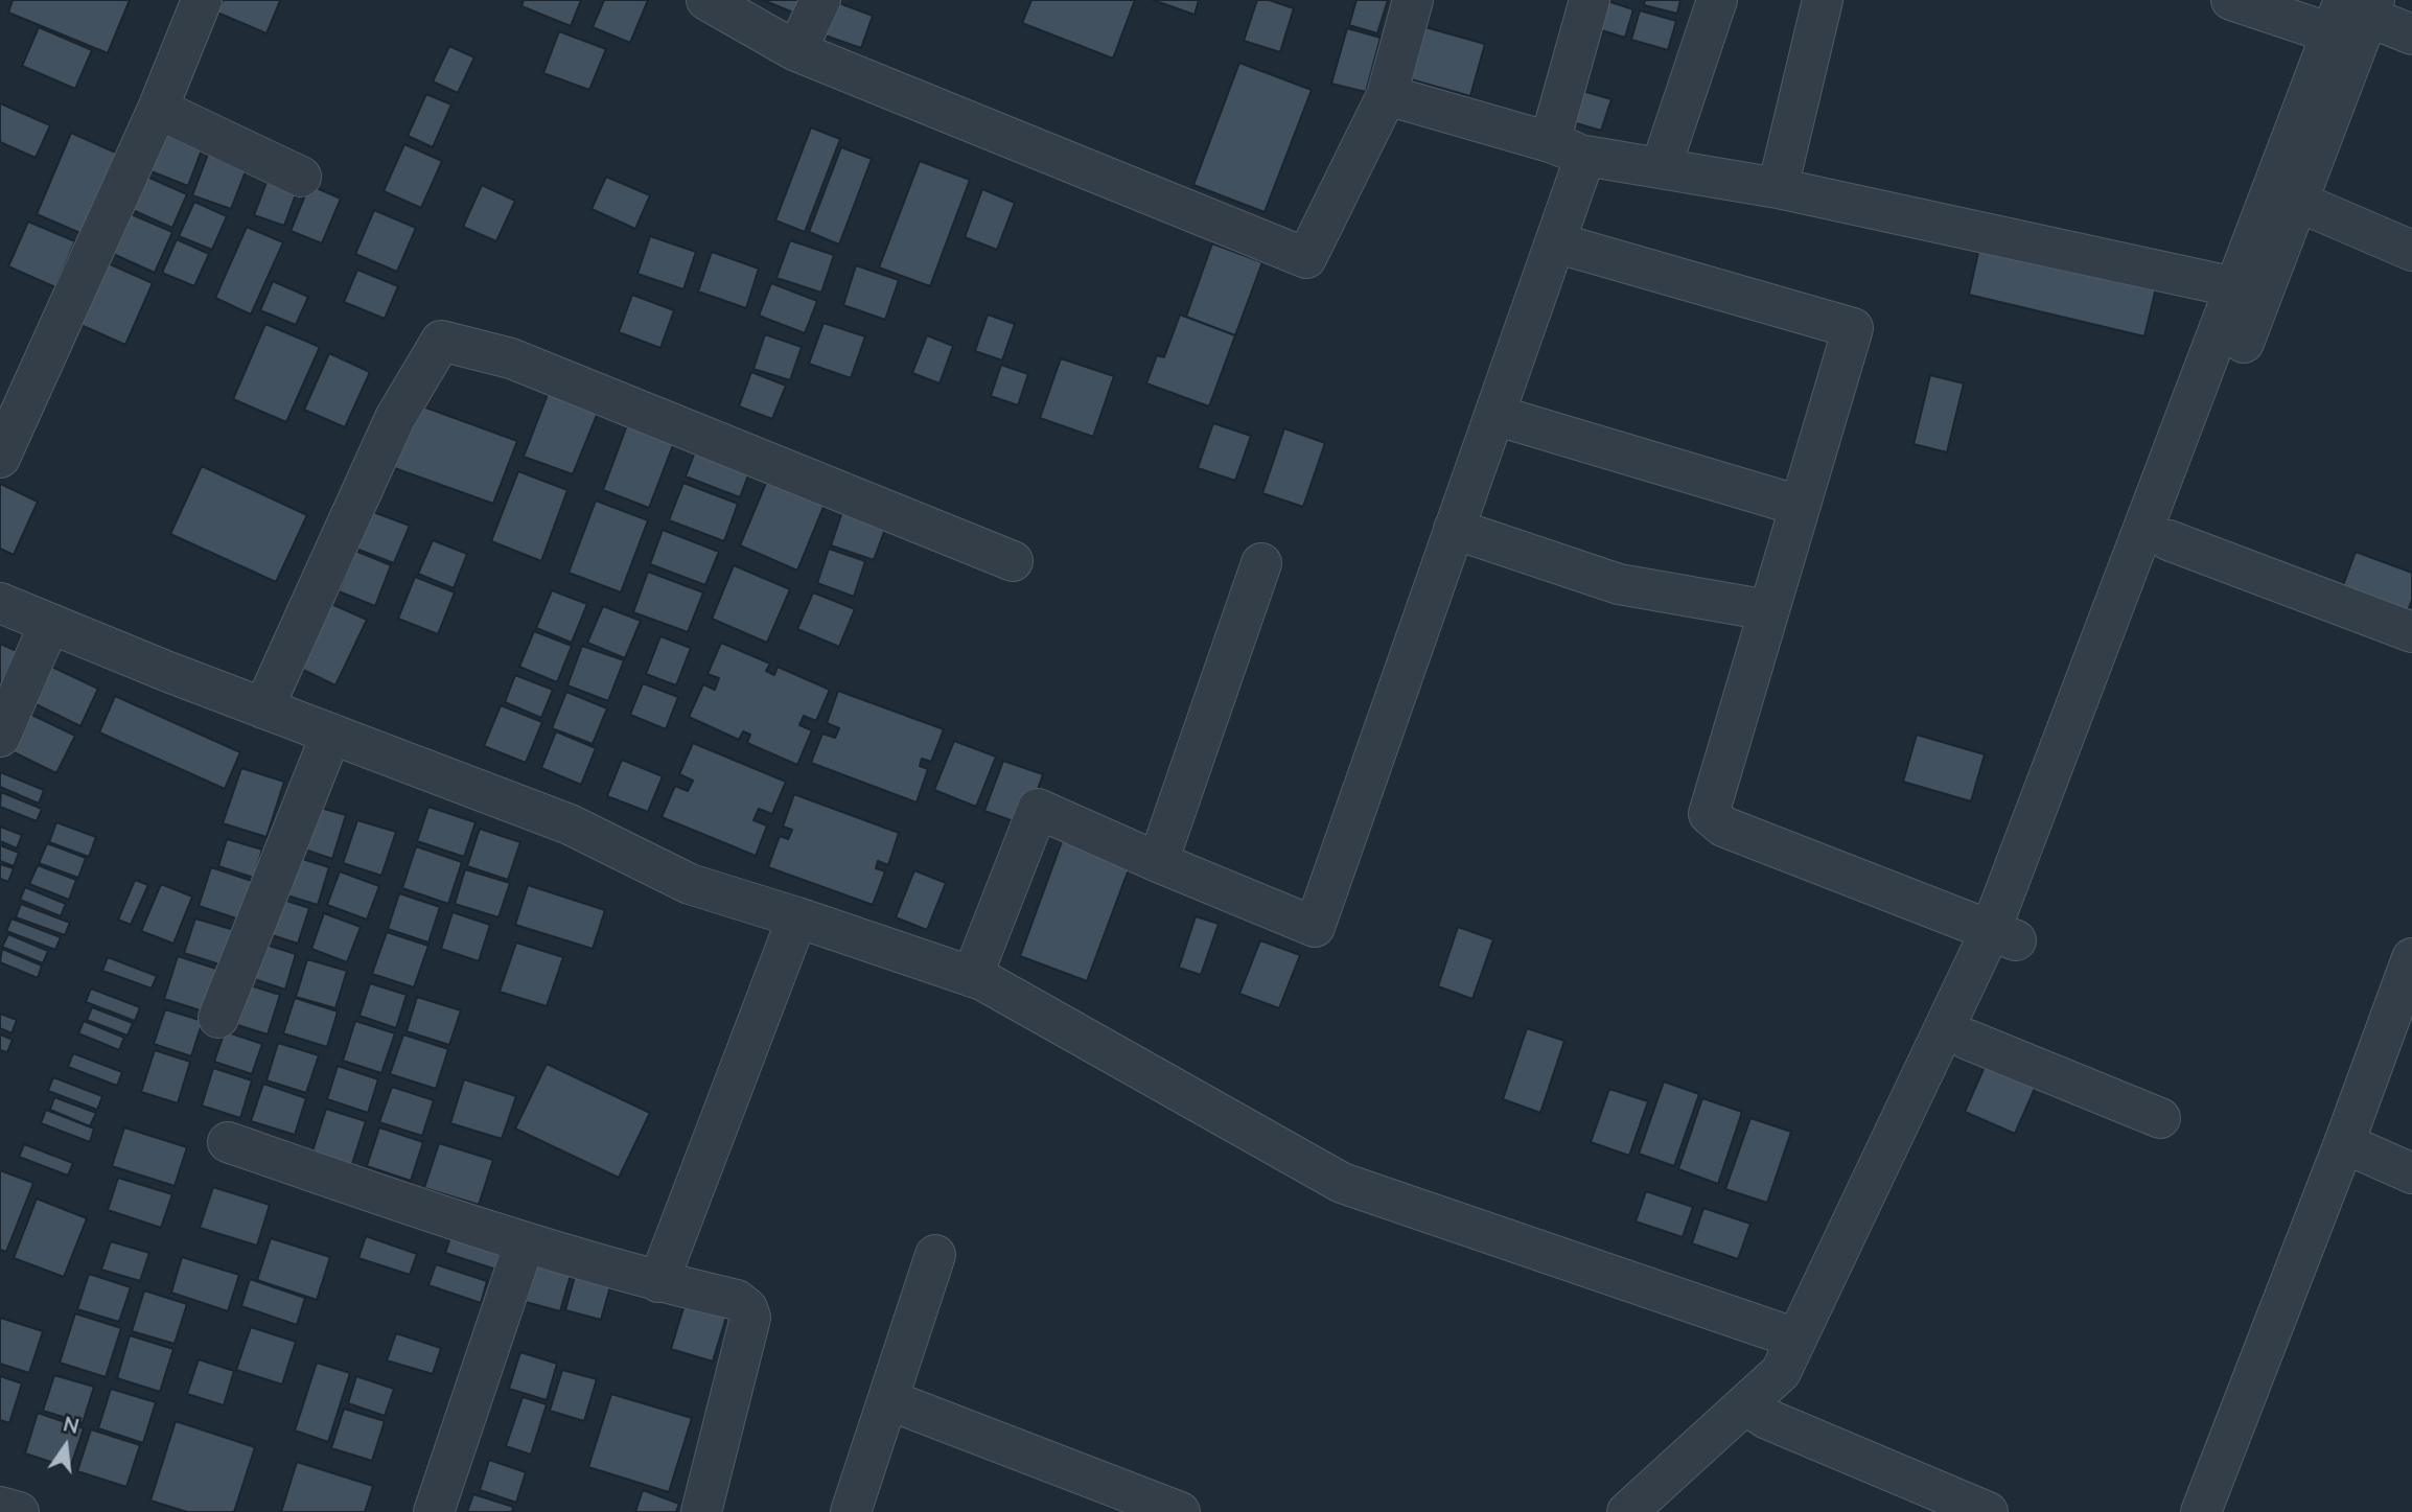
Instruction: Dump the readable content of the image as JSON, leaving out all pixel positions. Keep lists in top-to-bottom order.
{
  "north": "top"
}
